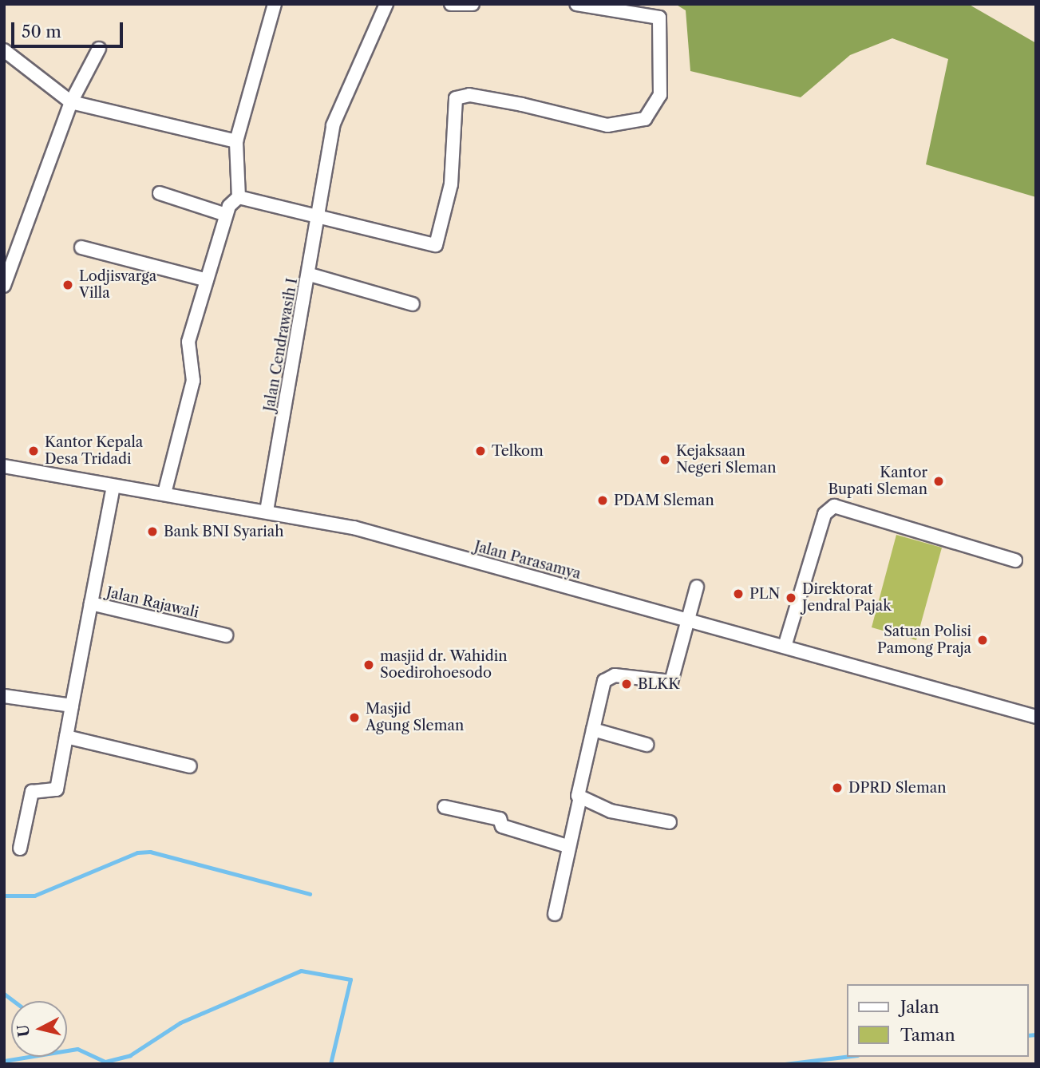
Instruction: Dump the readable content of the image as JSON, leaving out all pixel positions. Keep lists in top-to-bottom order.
{
  "streets": {
    "street": ["Jalan Cendrawasih I", "Jalan Parasamya", "Jalan Rajawali"]
  },
  "crossings": [
    ["Jalan Cendrawasih I", "Jalan Parasamya"],
    ["Jalan Parasamya", "Jalan Rajawali"]
  ],
  "places": [
    "Lodjisvarga Villa",
    "Kantor Kepala Desa Tridadi",
    "Telkom",
    "Kejaksaan Negeri Sleman",
    "Kantor Bupati Sleman",
    "PDAM Sleman",
    "Bank BNI Syariah",
    "PLN",
    "Direktorat Jendral Pajak",
    "Satuan Polisi Pamong Praja",
    "masjid dr. Wahidin Soedirohoesodo",
    "BLKK",
    "Masjid Agung Sleman",
    "DPRD Sleman"
  ],
  "legend": ["Jalan", "Taman"],
  "scale_bar": "50 m",
  "north": "left"
}
